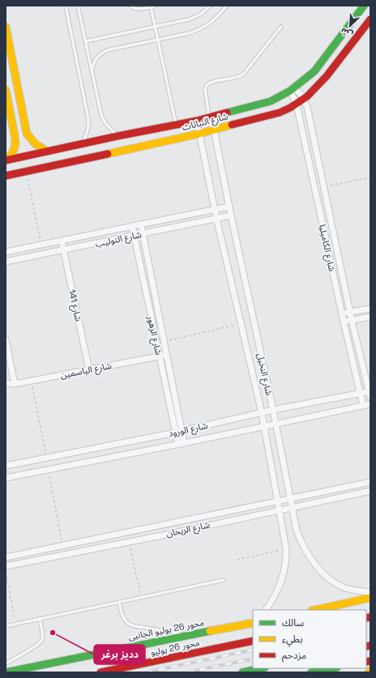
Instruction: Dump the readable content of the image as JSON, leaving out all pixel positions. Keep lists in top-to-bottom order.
{
  "streets": {
    "main road": ["شارع النباتات", "محور 26 يوليو الجانبى", "محور 26 يوليو"],
    "street": [
      "شارع التوليب",
      "شارع الكاميليا",
      "شارع 141",
      "شارع الزهور",
      "شارع الياسمين",
      "شارع النخيل",
      "شارع الورود",
      "شارع الريحان"
    ]
  },
  "crossings": [
    ["شارع النباتات", "شارع الكاميليا"],
    ["شارع النباتات", "شارع النخيل"],
    ["شارع التوليب", "شارع 141"],
    ["شارع التوليب", "شارع الزهور"],
    ["شارع التوليب", "شارع النخيل"],
    ["شارع الكاميليا", "شارع الورود"],
    ["شارع 141", "شارع الياسمين"],
    ["شارع الزهور", "شارع الياسمين"],
    ["شارع الزهور", "شارع الورود"],
    ["شارع النخيل", "شارع الورود"],
    ["شارع النخيل", "شارع الريحان"]
  ],
  "places": ["دديز برغر"],
  "legend": ["سالك", "بطيء", "مزدحم"],
  "north": "bottom left"
}
